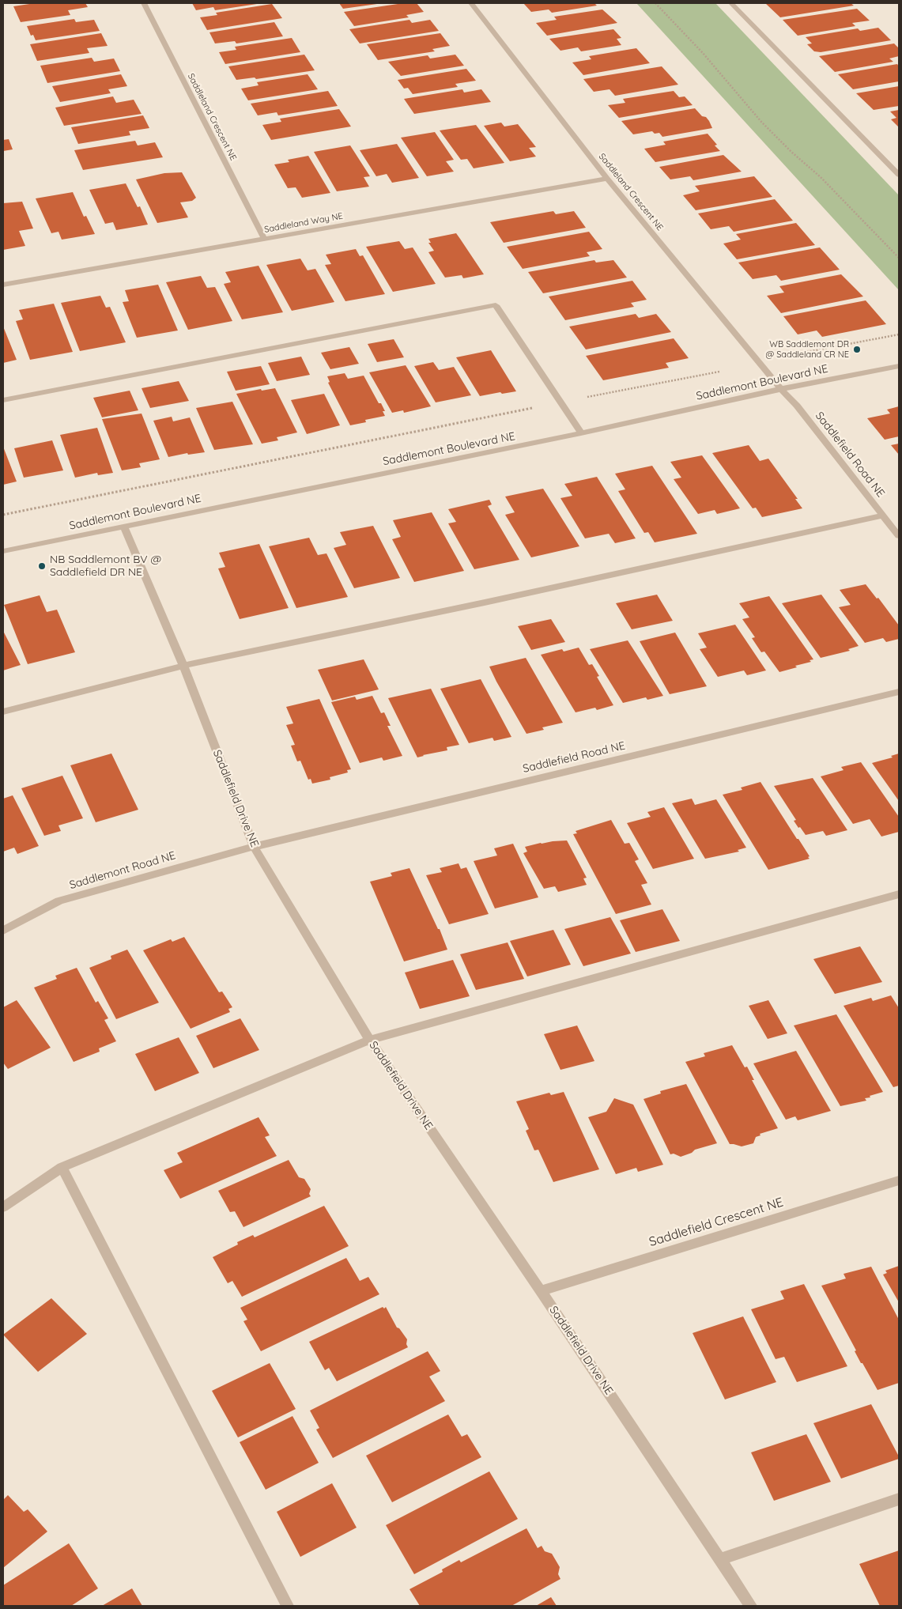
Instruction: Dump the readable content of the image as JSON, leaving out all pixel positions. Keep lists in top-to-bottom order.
{
  "streets": {
    "street": [
      "Saddleland Crescent NE",
      "Saddleland Way NE",
      "Saddlemont Boulevard NE",
      "Saddlefield Road NE",
      "Saddlefield Drive NE",
      "Saddlemont Road NE",
      "Saddlefield Crescent NE"
    ]
  },
  "crossings": [
    ["Saddleland Crescent NE", "Saddleland Way NE"],
    ["Saddleland Crescent NE", "Saddlemont Boulevard NE"],
    ["Saddleland Crescent NE", "Saddlefield Road NE"],
    ["Saddlemont Boulevard NE", "Saddlefield Road NE"],
    ["Saddlemont Boulevard NE", "Saddlefield Drive NE"],
    ["Saddlefield Road NE", "Saddlefield Drive NE"],
    ["Saddlefield Road NE", "Saddlemont Road NE"],
    ["Saddlefield Drive NE", "Saddlemont Road NE"],
    ["Saddlefield Drive NE", "Saddlefield Crescent NE"]
  ],
  "places": ["WB Saddlemont DR @ Saddleland CR NE", "NB Saddlemont BV @ Saddlefield DR NE"]
}
